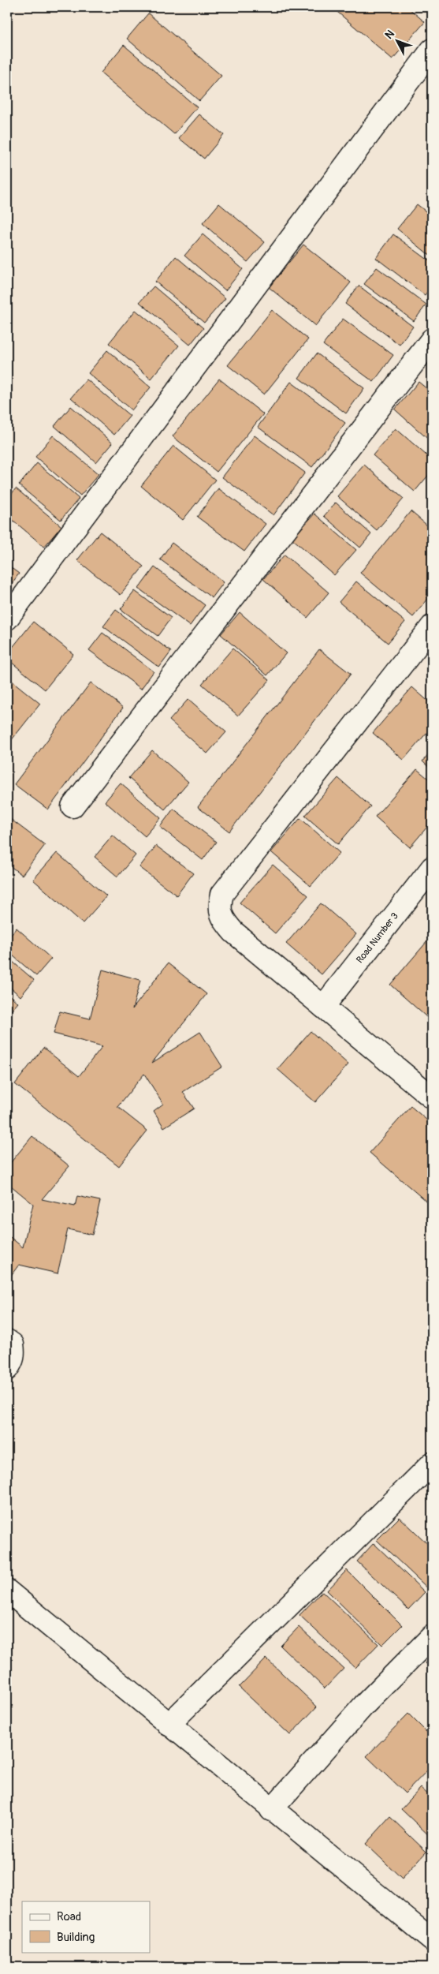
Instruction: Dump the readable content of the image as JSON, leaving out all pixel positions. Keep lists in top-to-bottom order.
{
  "streets": {
    "street": ["Road Number 3"]
  },
  "legend": ["Road", "Building"],
  "north": "top left"
}
